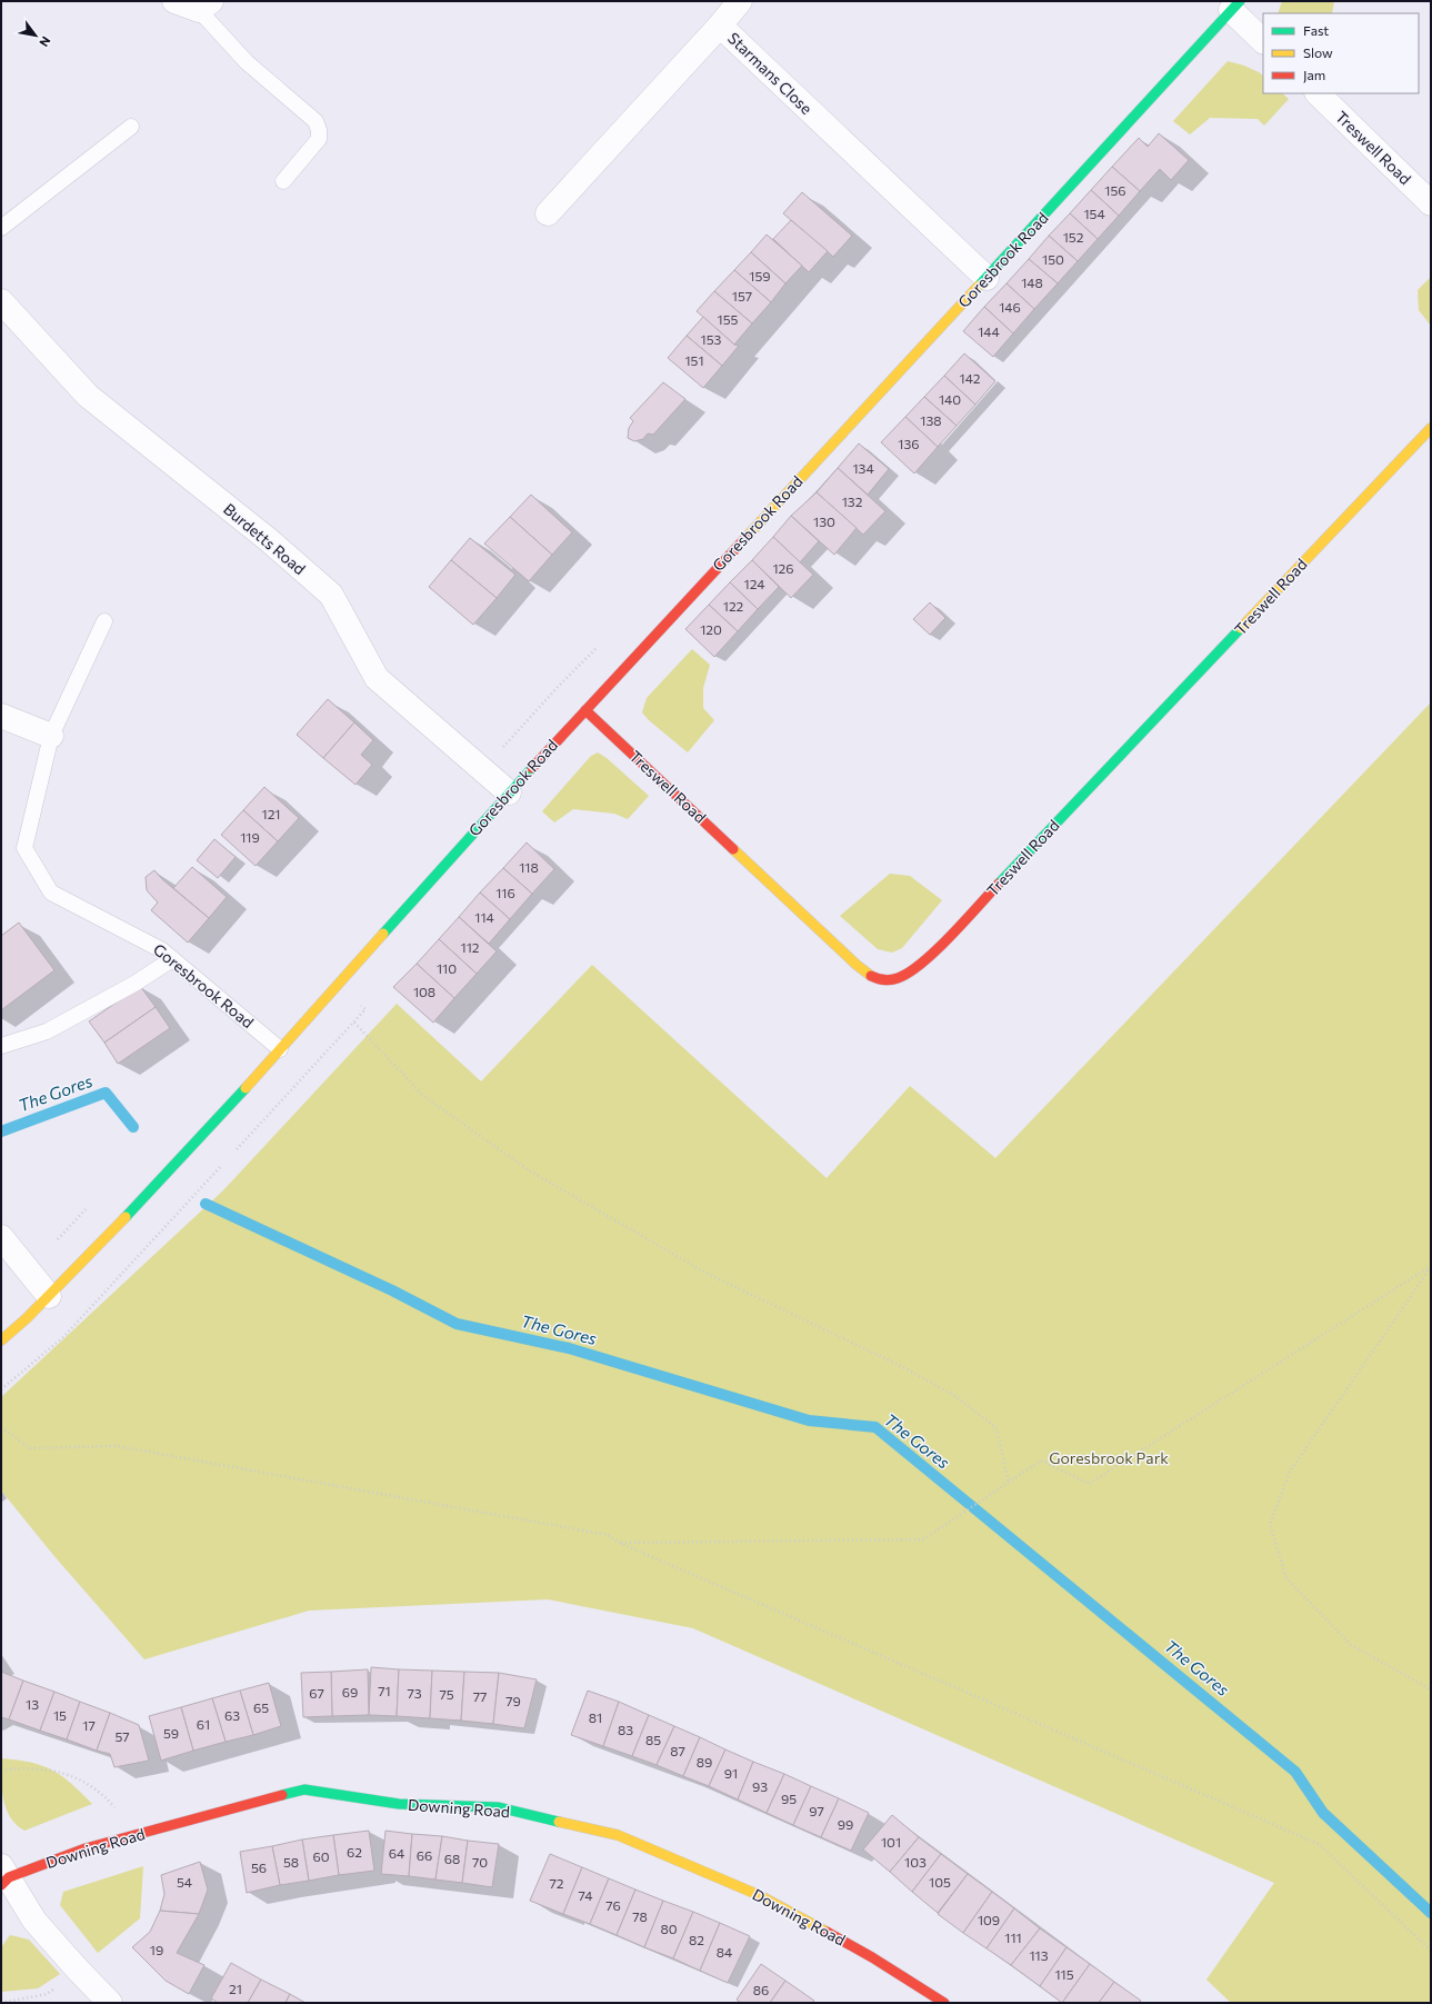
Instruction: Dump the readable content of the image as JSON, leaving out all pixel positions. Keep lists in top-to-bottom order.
{
  "streets": {
    "street": [
      "Starmans Close",
      "Treswell Road",
      "Goresbrook Road",
      "Burdetts Road",
      "Downing Road"
    ]
  },
  "crossings": [
    ["Starmans Close", "Goresbrook Road"],
    ["Treswell Road", "Goresbrook Road"],
    ["Goresbrook Road", "Burdetts Road"]
  ],
  "water": ["The Gores"],
  "parks": ["Goresbrook Park"],
  "house_numbers": [
    "156",
    "154",
    "152",
    "150",
    "159",
    "148",
    "157",
    "146",
    "155",
    "144",
    "153",
    "151",
    "142",
    "140",
    "138",
    "136",
    "134",
    "132",
    "130",
    "126",
    "124",
    "122",
    "120",
    "121",
    "119",
    "118",
    "116",
    "114",
    "112",
    "110",
    "108",
    "71",
    "69",
    "67",
    "73",
    "75",
    "77",
    "79",
    "13",
    "65",
    "15",
    "63",
    "81",
    "61",
    "17",
    "83",
    "59",
    "57",
    "85",
    "87",
    "89",
    "91",
    "93",
    "95",
    "97",
    "99",
    "101",
    "62",
    "64",
    "66",
    "60",
    "68",
    "58",
    "70",
    "103",
    "56",
    "54",
    "105",
    "72",
    "74",
    "76",
    "78",
    "109",
    "80",
    "111",
    "82",
    "19",
    "84",
    "113",
    "115",
    "21",
    "86"
  ],
  "legend": ["Fast", "Slow", "Jam"],
  "north": "bottom right"
}
